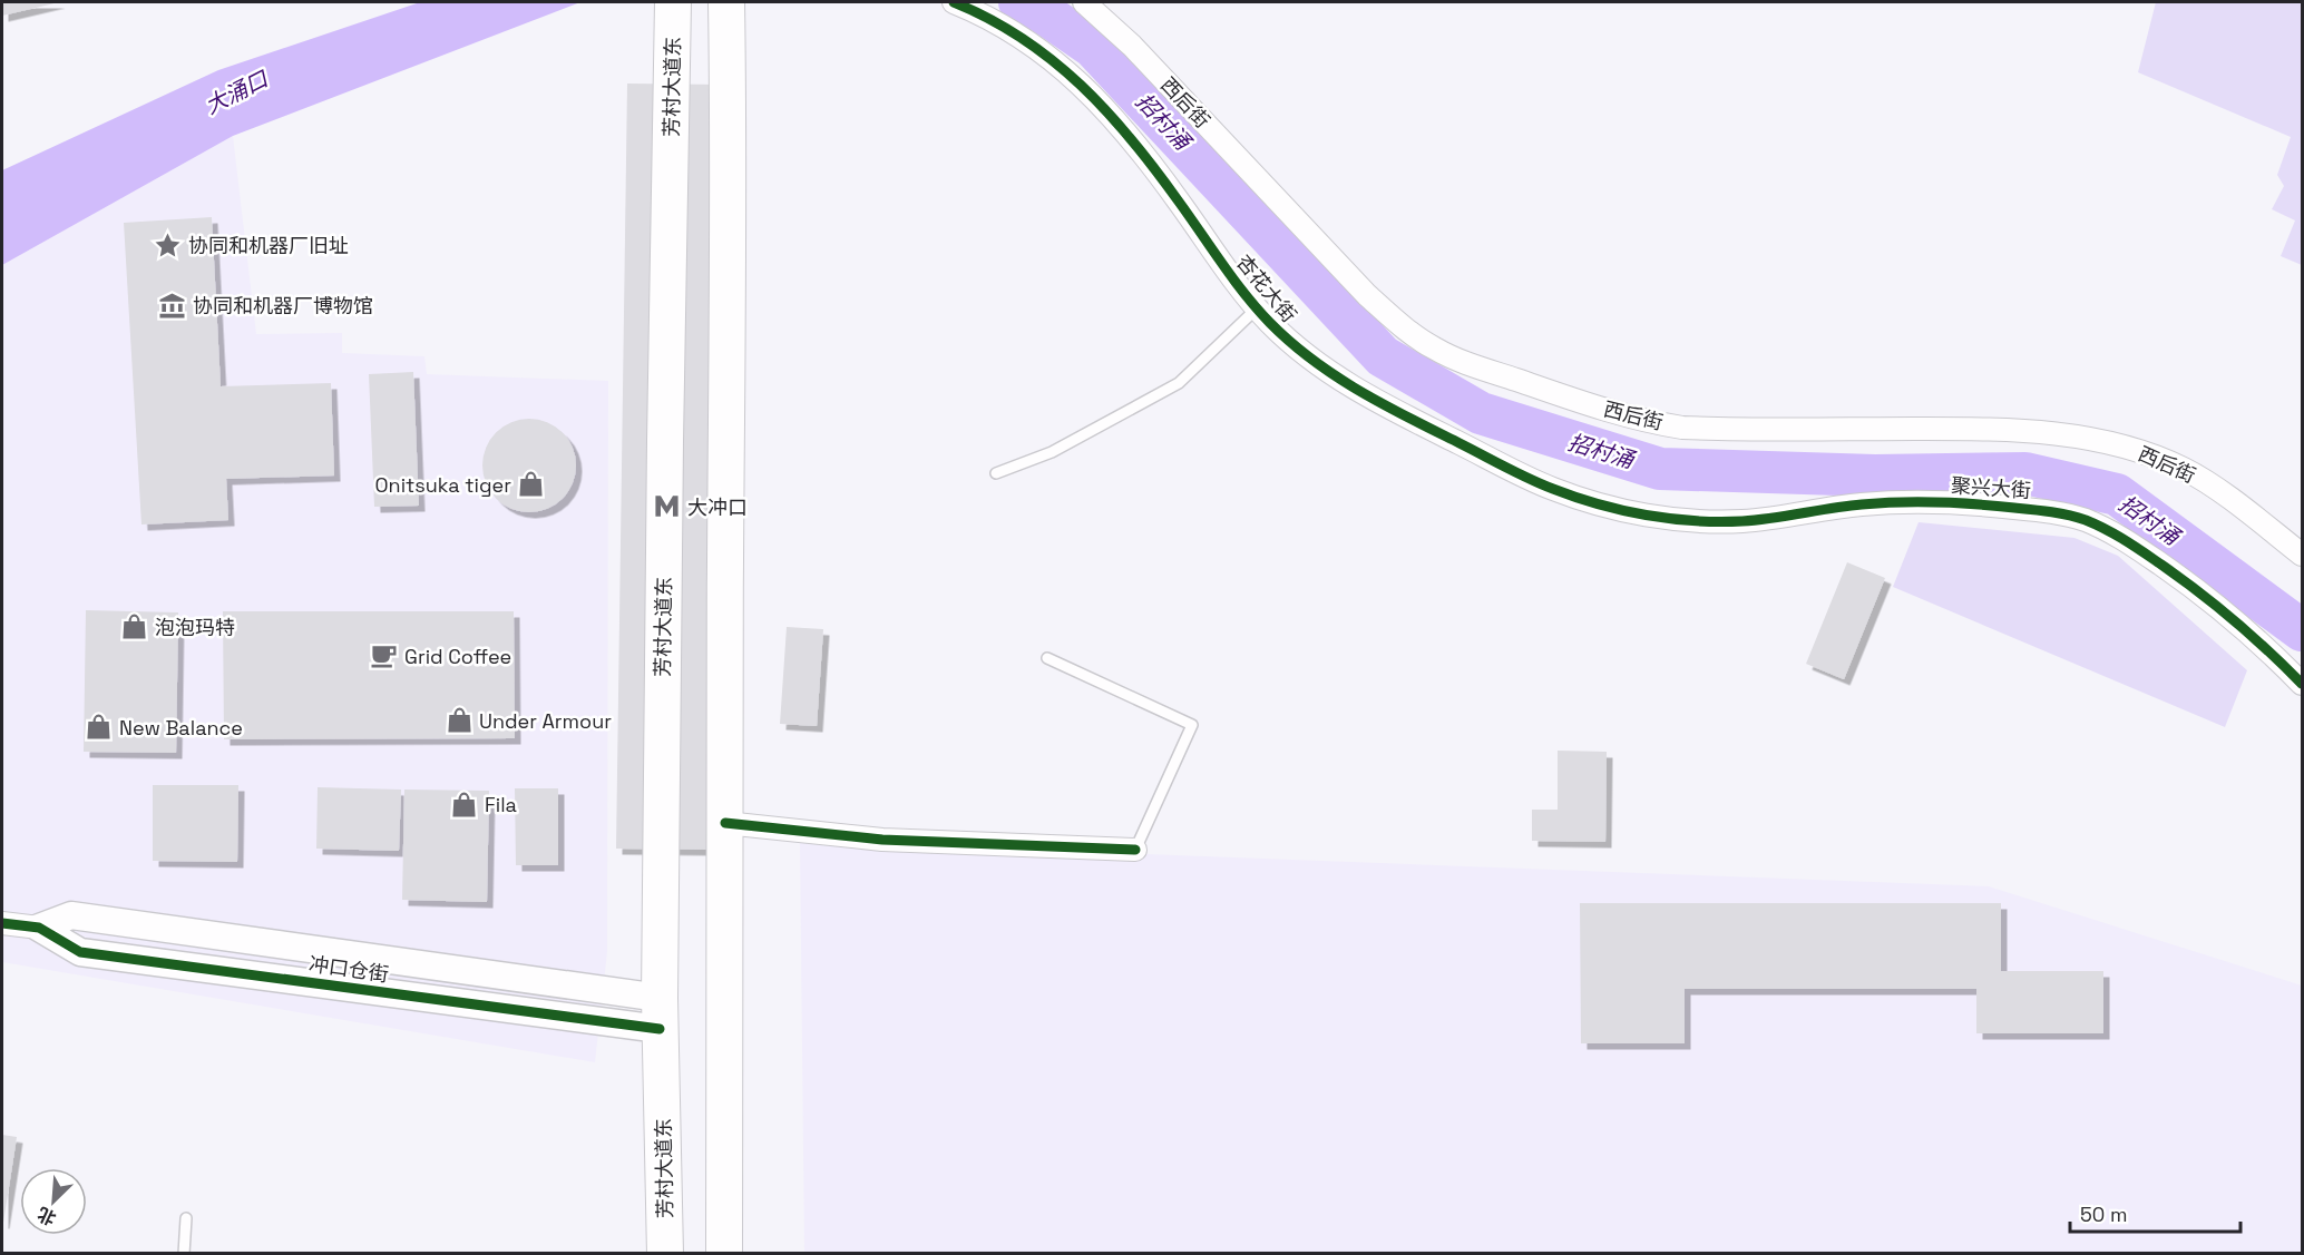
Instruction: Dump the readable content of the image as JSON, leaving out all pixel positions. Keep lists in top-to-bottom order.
{
  "streets": {
    "highway": ["芳村大道东"],
    "street": [
      "西后街",
      "杏花大街",
      "聚兴大街",
      "冲口仓街"
    ]
  },
  "crossings": [
    ["芳村大道东", "冲口仓街"],
    ["杏花大街", "聚兴大街"]
  ],
  "water": ["大涌口", "招村涌"],
  "places": {
    "place": ["协同和机器厂旧址"],
    "museum": ["协同和机器厂博物馆"],
    "shop": [
      "Onitsuka tiger",
      "泡泡玛特",
      "Under Armour",
      "New Balance",
      "Fila"
    ],
    "metro station": ["大冲口"],
    "cafe": ["Grid Coffee"]
  },
  "scale_bar": "50 m",
  "north": "bottom left"
}
